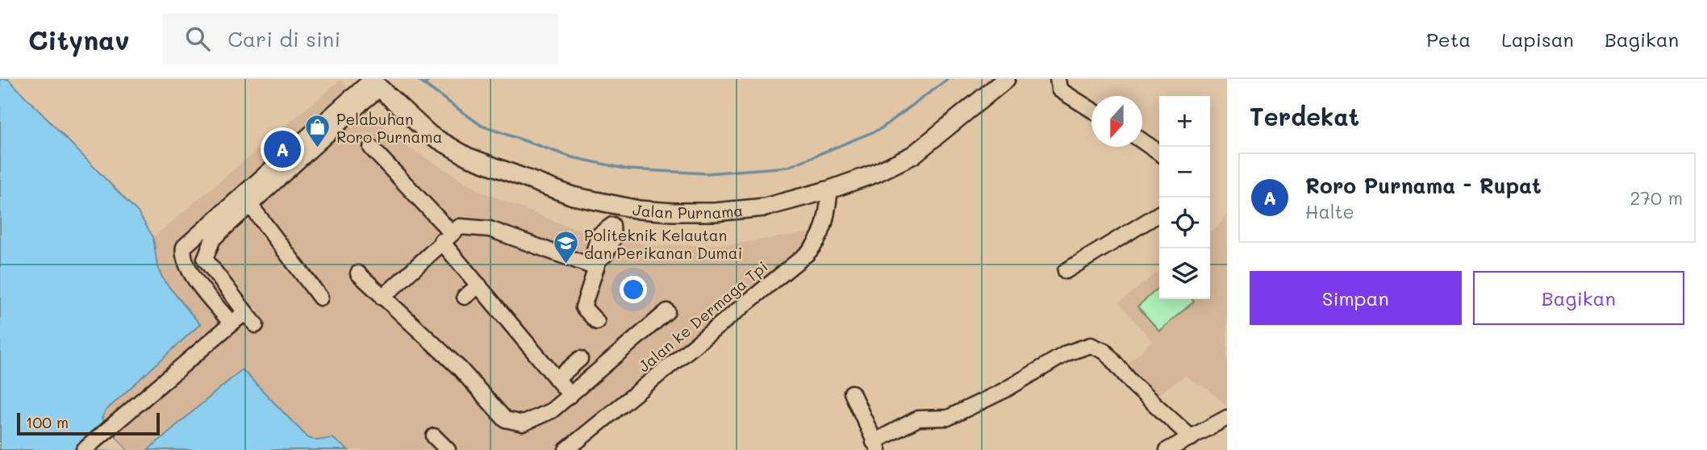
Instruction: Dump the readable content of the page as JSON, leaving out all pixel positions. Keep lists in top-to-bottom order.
{
  "streets": {
    "main road": ["Jalan Purnama"],
    "street": ["Jalan ke Dermaga Tpi"]
  },
  "crossings": [
    ["Jalan Purnama", "Jalan ke Dermaga Tpi"]
  ],
  "places": {
    "shop": ["Pelabuhan Roro Purnama"],
    "school or university": ["Politeknik Kelautan dan Perikanan Dumai"]
  },
  "scale_bar": "100 m",
  "north": "bottom",
  "page": {
    "header": "Citynav",
    "search": "Cari di sini",
    "nav": ["Peta", "Lapisan", "Bagikan"],
    "heading": "Terdekat",
    "map_buttons": ["+", "−"],
    "pins": "A",
    "list": [
      {
        "mark": "A",
        "name": "Roro Purnama - Rupat",
        "note": "Halte",
        "value": "270 m"
      }
    ],
    "buttons": ["Simpan", "Bagikan"],
    "scale": "100 m"
  }
}
